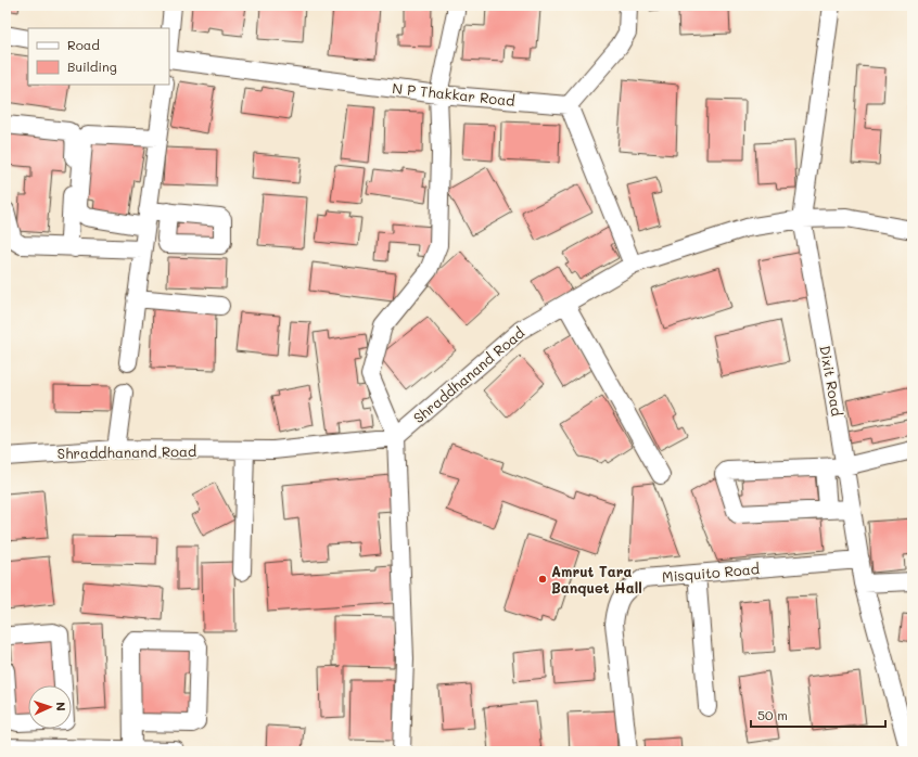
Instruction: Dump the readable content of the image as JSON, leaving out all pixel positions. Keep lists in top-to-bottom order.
{
  "streets": {
    "street": [
      "N P Thakkar Road",
      "Shraddhanand Road",
      "Dixit Road",
      "Misquito Road"
    ]
  },
  "crossings": [
    ["Shraddhanand Road", "Dixit Road"],
    ["Dixit Road", "Misquito Road"]
  ],
  "places": ["Amrut Tara Banquet Hall"],
  "legend": ["Road", "Building"],
  "scale_bar": "50 m",
  "north": "right"
}
